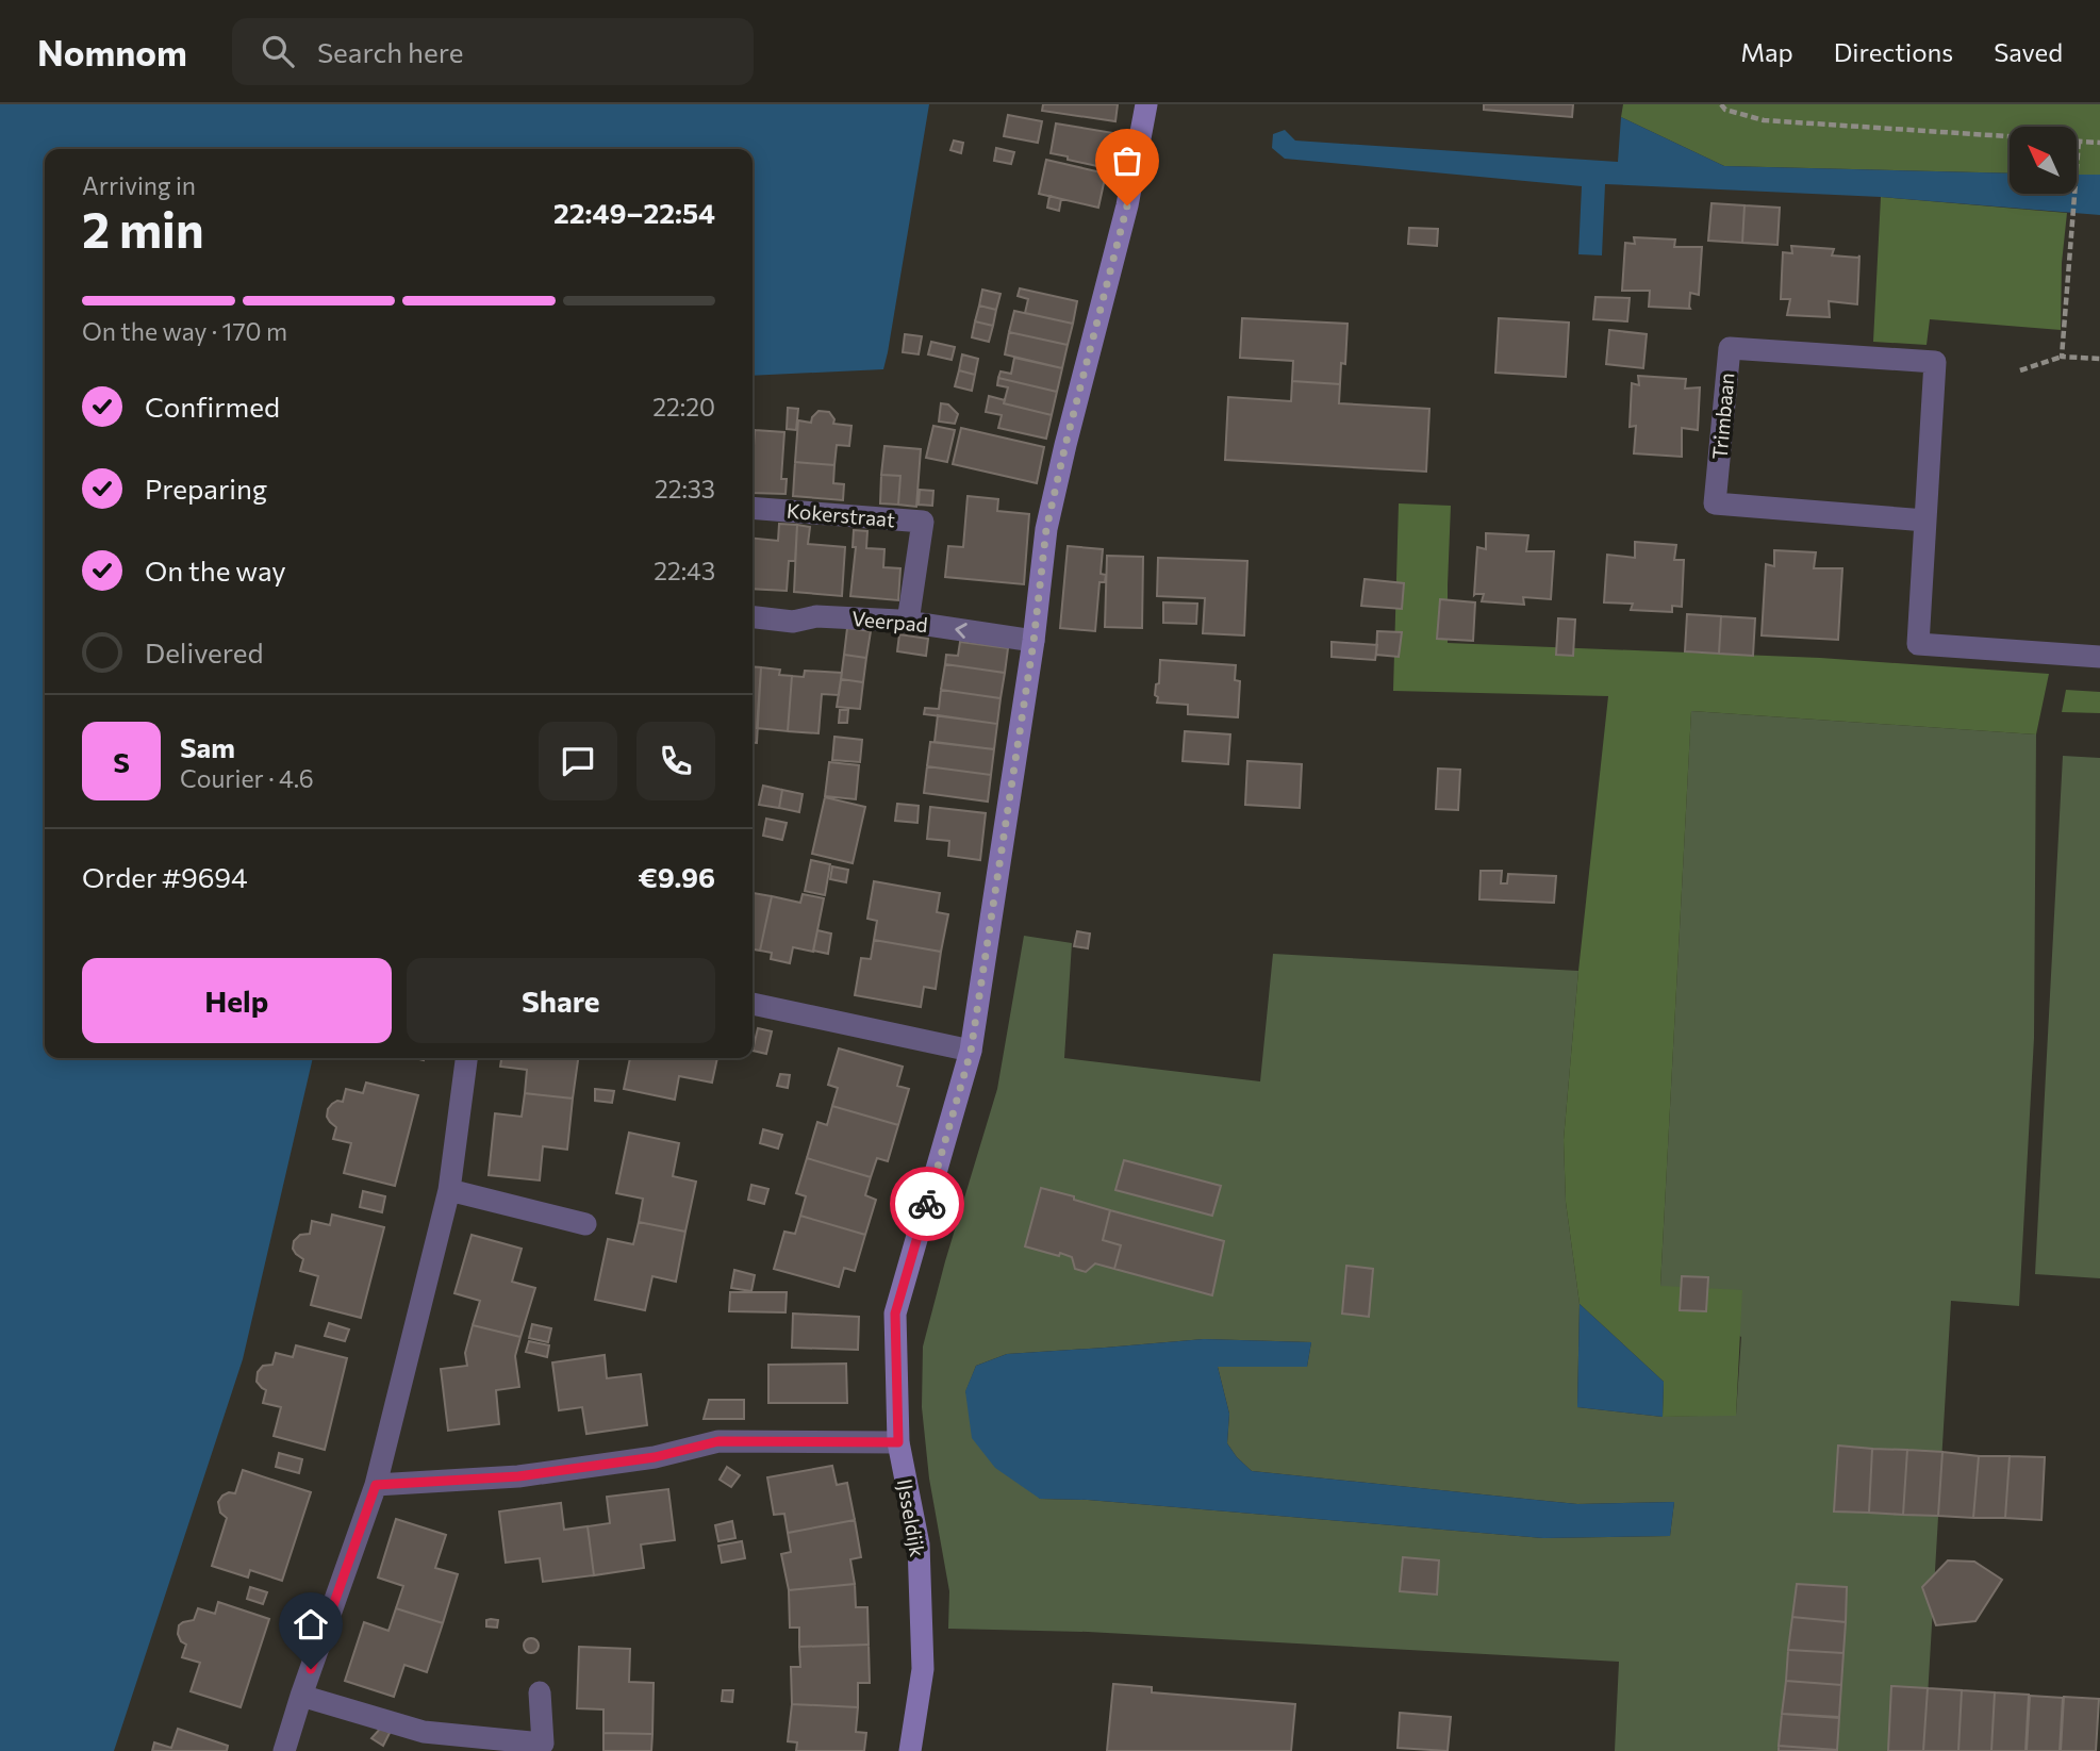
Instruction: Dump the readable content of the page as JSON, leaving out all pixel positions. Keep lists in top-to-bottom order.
{
  "streets": {
    "street": [
      "Trimbaan",
      "Kokerstraat",
      "Veerpad",
      "IJsseldijk"
    ]
  },
  "crossings": [
    ["Kokerstraat", "Veerpad"],
    ["Veerpad", "IJsseldijk"]
  ],
  "one_way": ["Veerpad"],
  "north": "top left",
  "page": {
    "header": "Nomnom",
    "search": "Search here",
    "nav": ["Map", "Directions", "Saved"],
    "heading": ["2 min", "Arriving in", "22:49–22:54"],
    "panel": [
      "Sam",
      "Courier · 4.6",
      "Order #9694",
      "€9.96"
    ],
    "bar": "On the way · 170 m",
    "list": [
      ["Confirmed", "22:20"],
      ["Preparing", "22:33"],
      ["On the way", "22:43"],
      "Delivered"
    ],
    "round": "S",
    "buttons": ["Help", "Share"]
  }
}
